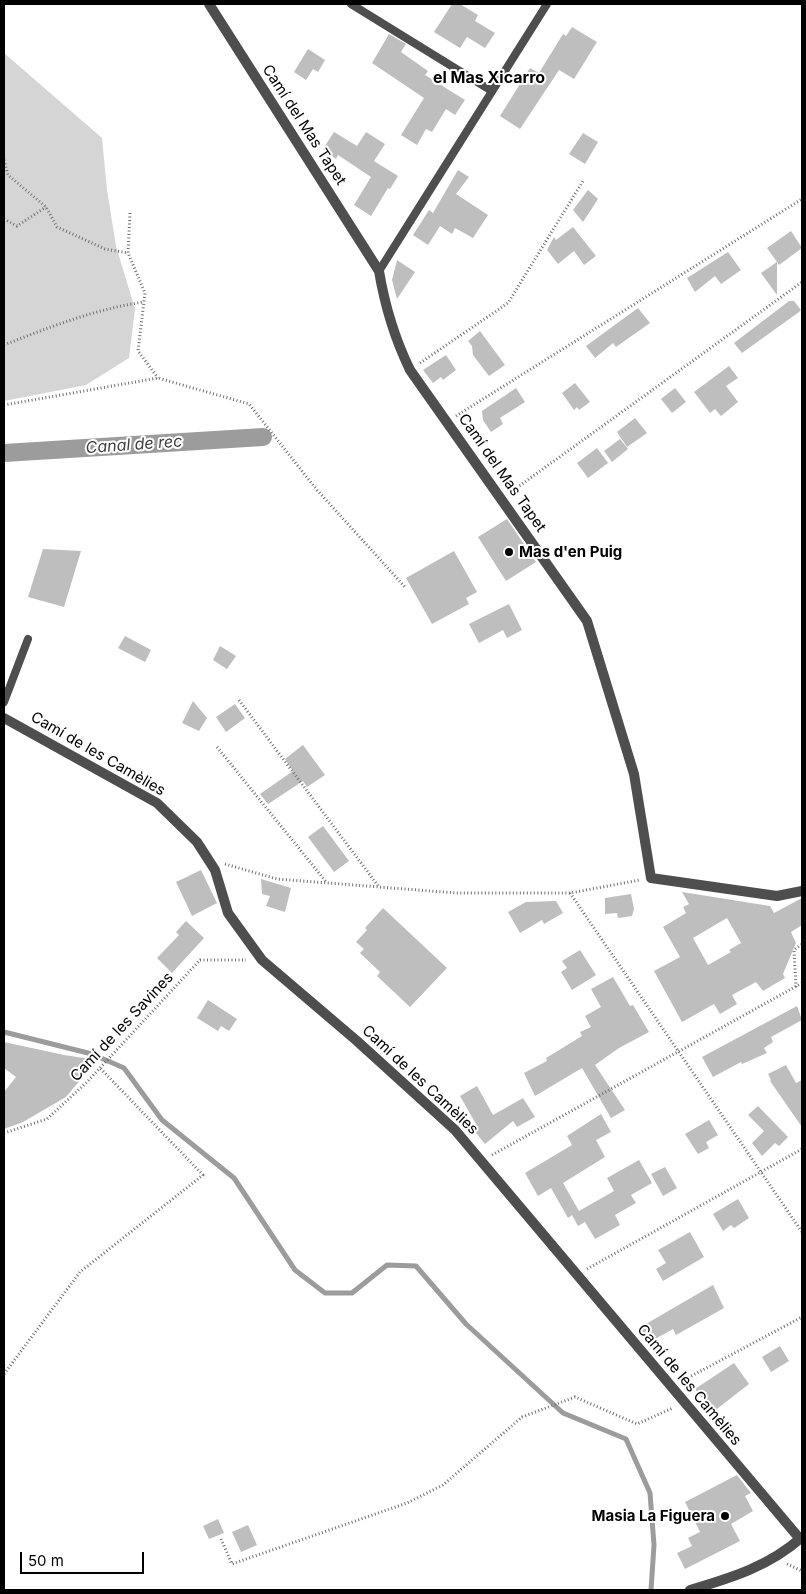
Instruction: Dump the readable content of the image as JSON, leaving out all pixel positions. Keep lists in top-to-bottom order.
{
  "streets": {
    "street": ["Camí del Mas Tapet", "Camí de les Camèlies"],
    "path": ["Camí de les Savines"]
  },
  "crossings": [
    ["Camí de les Camèlies", "Camí de les Savines"]
  ],
  "districts": ["el Mas Xicarro"],
  "water": ["Canal de rec"],
  "places": ["Mas d'en Puig", "Masia La Figuera"],
  "scale_bar": "50 m"
}
